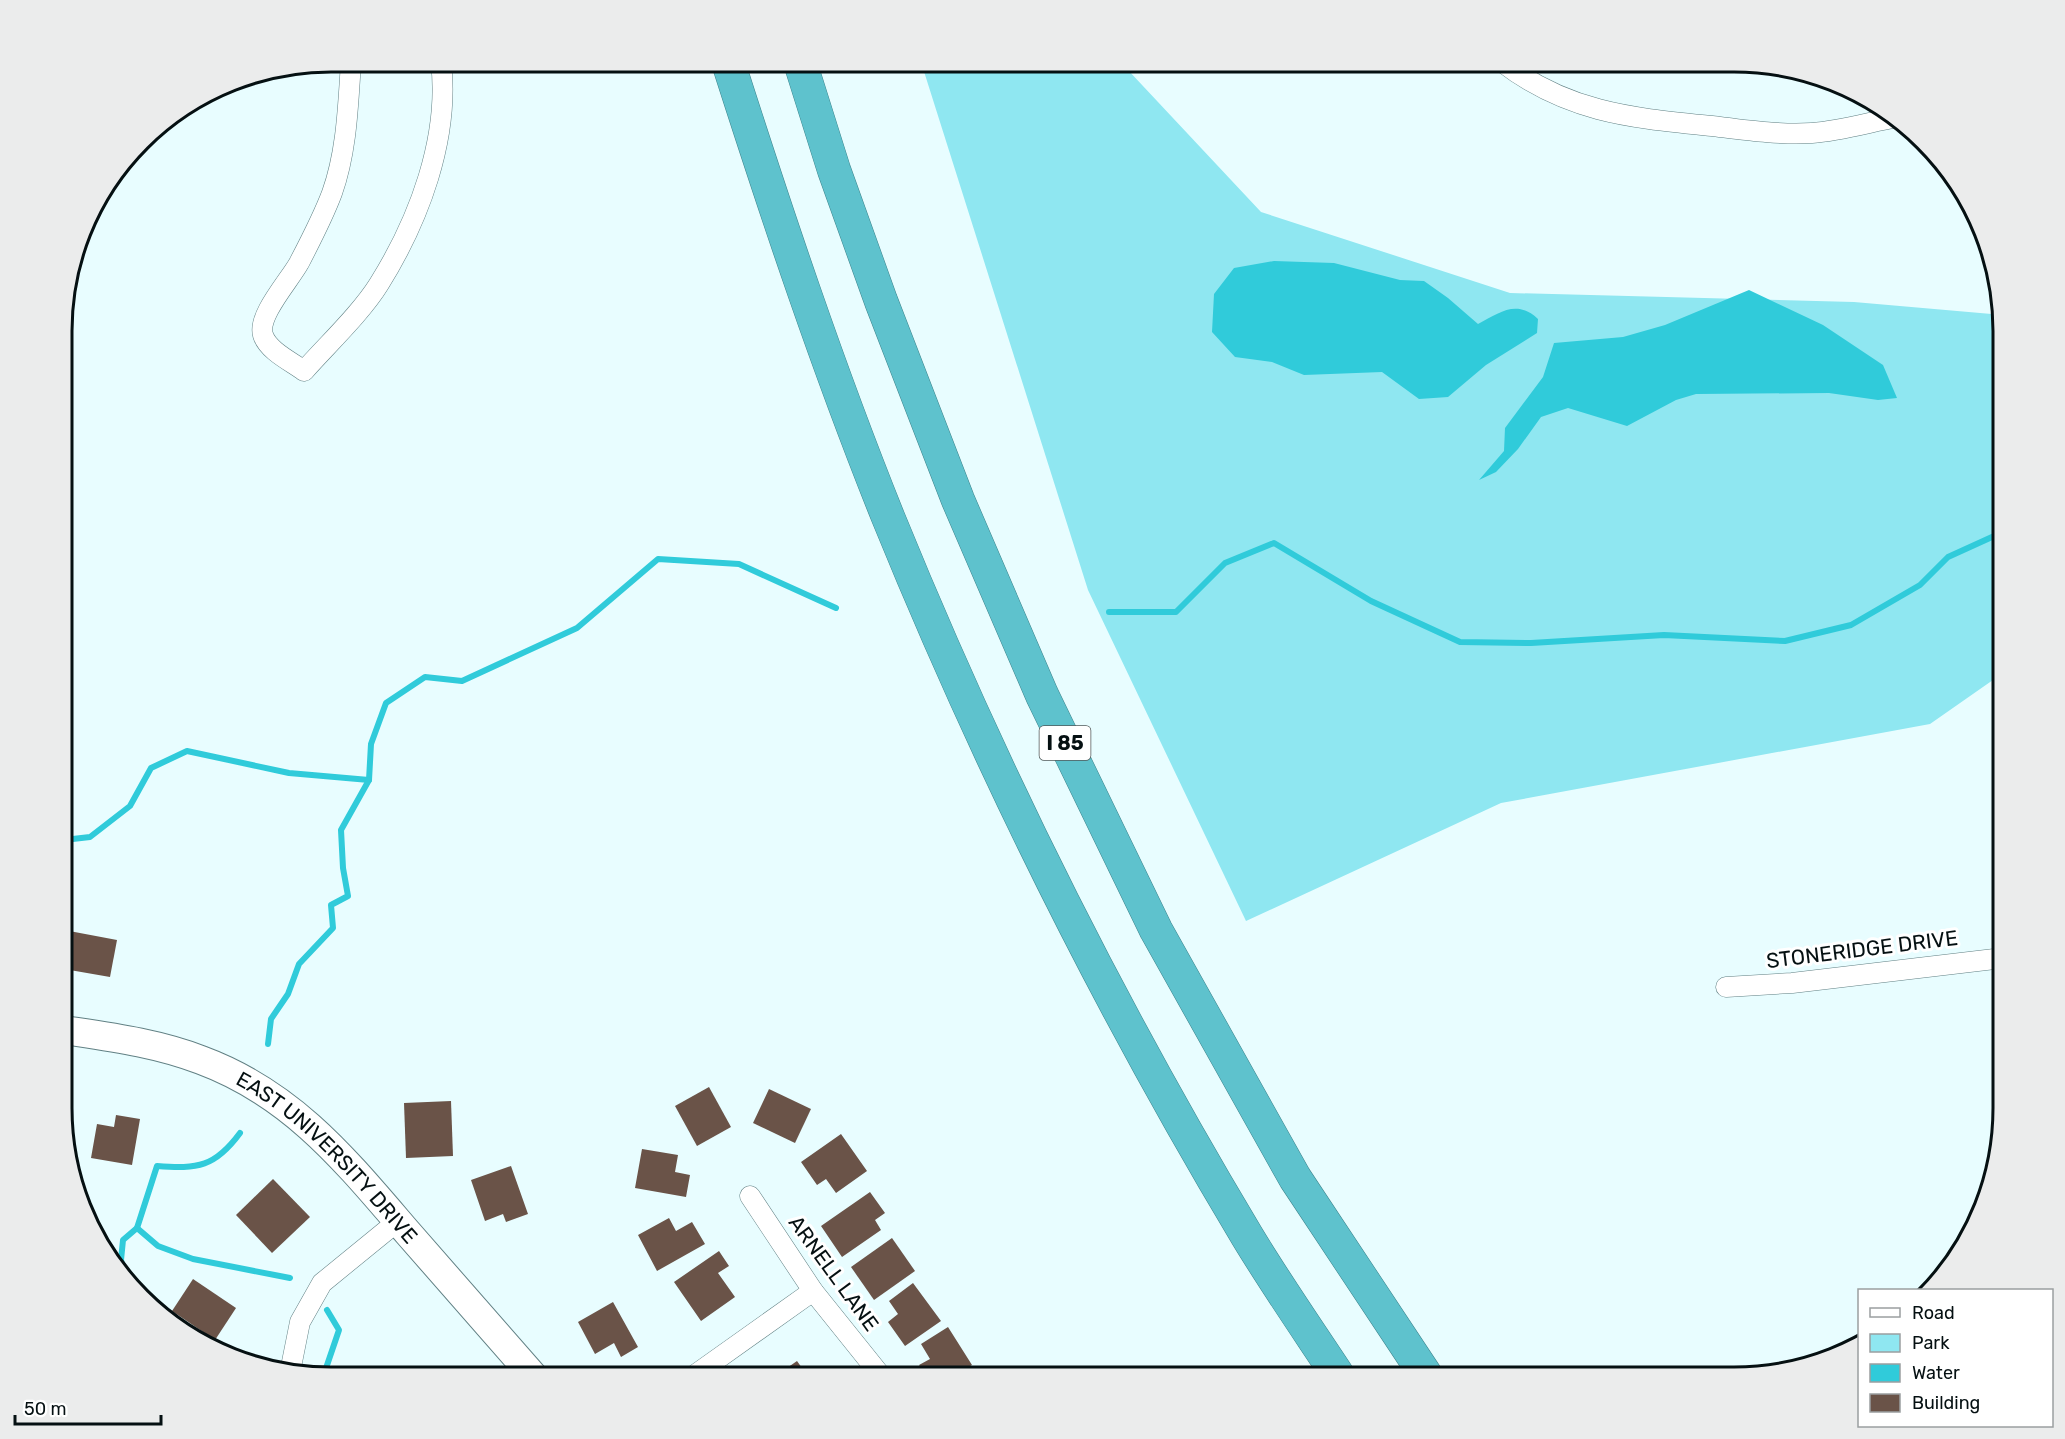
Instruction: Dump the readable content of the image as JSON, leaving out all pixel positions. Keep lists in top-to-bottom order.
{
  "streets": {
    "highway": ["I 85"],
    "main road": ["EAST UNIVERSITY DRIVE"],
    "street": ["STONERIDGE DRIVE", "ARNELL LANE"]
  },
  "legend": [
    "Road",
    "Park",
    "Water",
    "Building"
  ],
  "scale_bar": "50 m"
}
